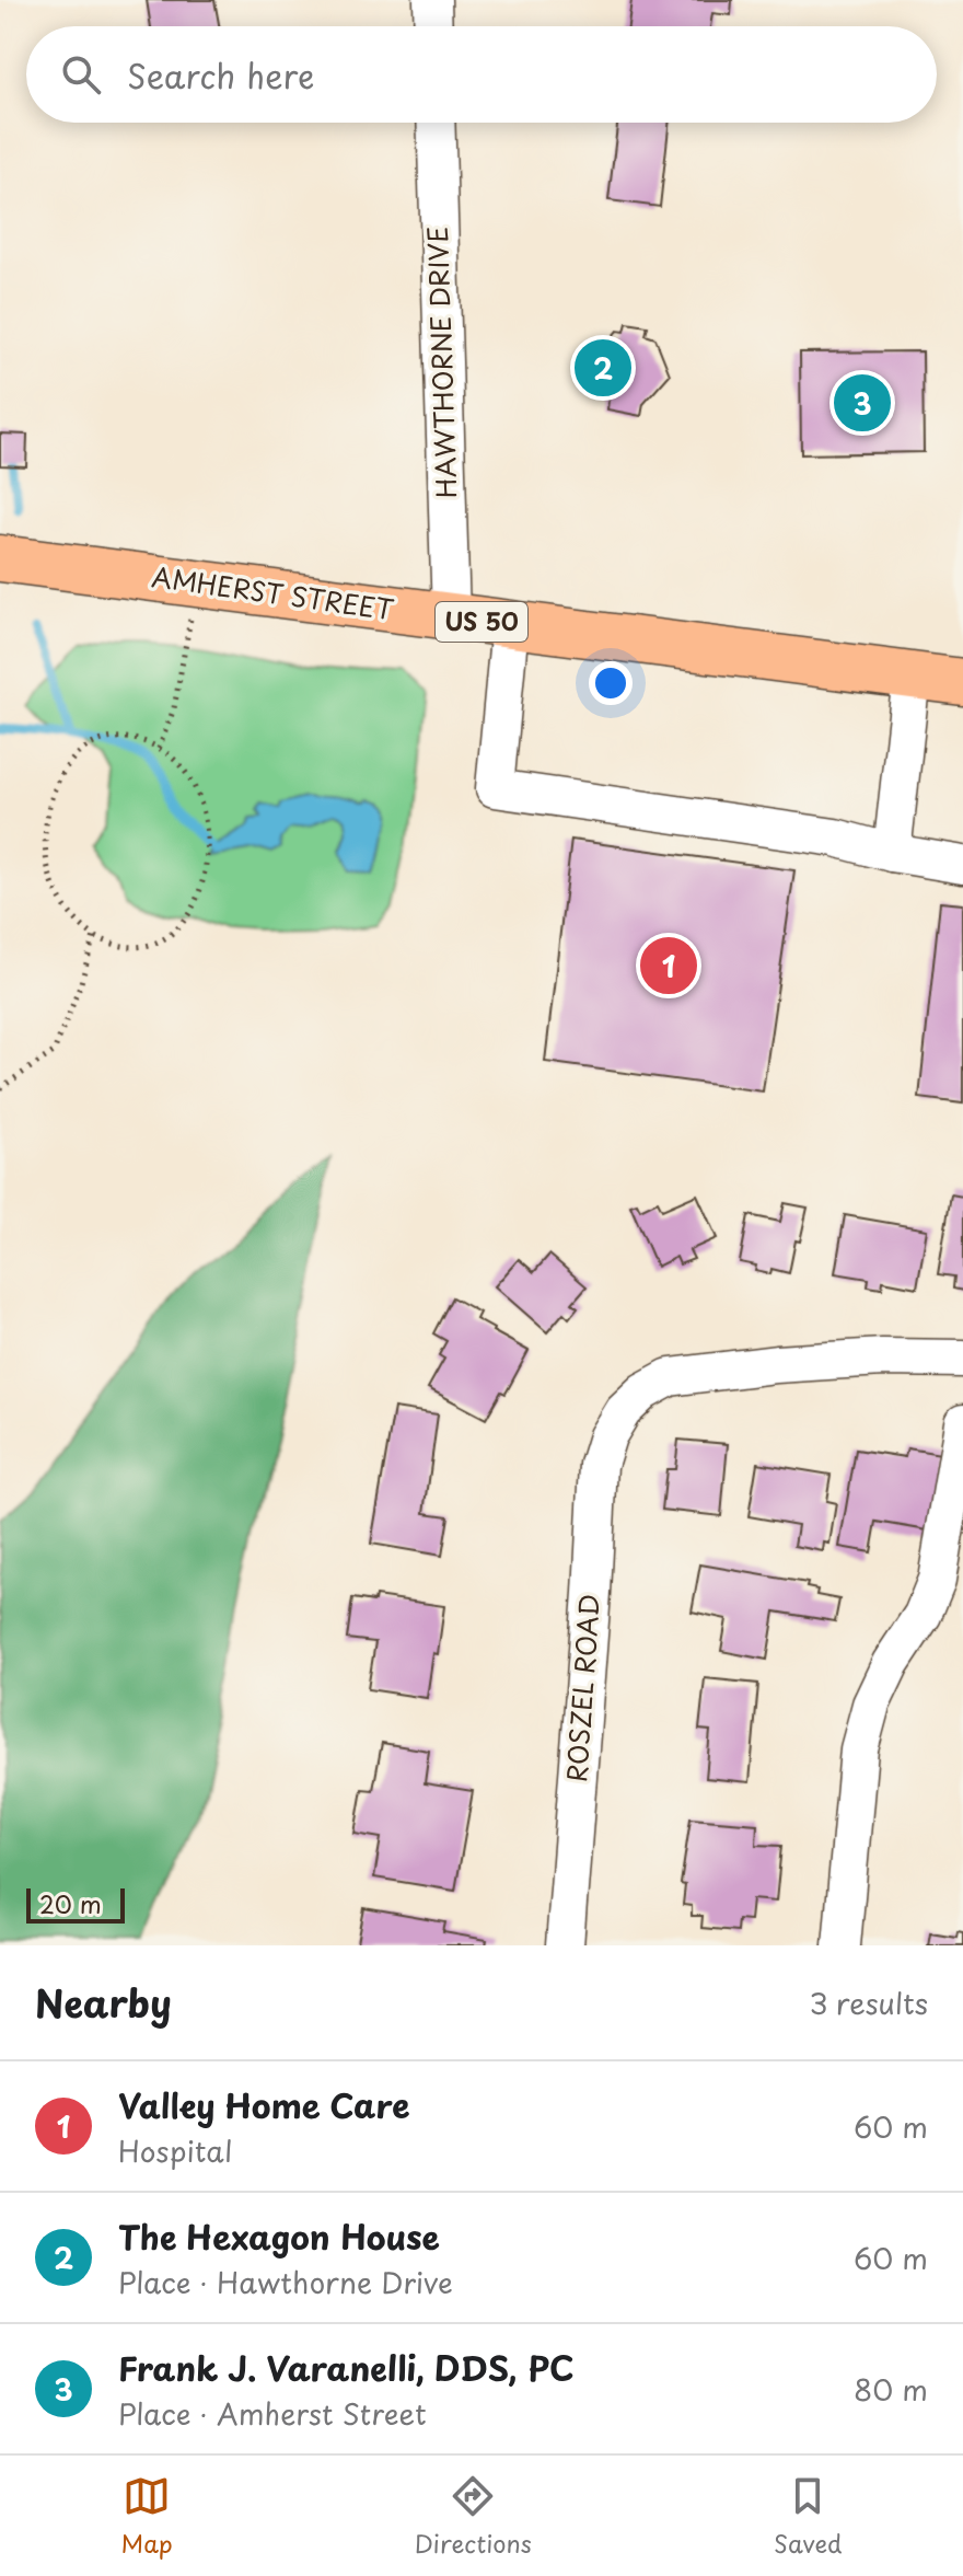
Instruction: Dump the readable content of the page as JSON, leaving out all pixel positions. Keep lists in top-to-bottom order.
{
  "streets": {
    "main road": ["AMHERST STREET", "US 50"],
    "street": ["HAWTHORNE DRIVE", "ROSZEL ROAD"]
  },
  "crossings": [
    ["HAWTHORNE DRIVE", "AMHERST STREET"]
  ],
  "scale_bar": "20 m",
  "page": {
    "search": "Search here",
    "pins": ["2", "3", "1"],
    "scale": "20 m",
    "heading": ["Nearby", "3 results"],
    "list": [
      {
        "mark": "1",
        "name": "Valley Home Care",
        "note": "Hospital",
        "value": "60 m"
      },
      {
        "mark": "2",
        "name": "The Hexagon House",
        "note": "Place · Hawthorne Drive",
        "value": "60 m"
      },
      {
        "mark": "3",
        "name": "Frank J. Varanelli, DDS, PC",
        "note": "Place · Amherst Street",
        "value": "80 m"
      }
    ],
    "nav": ["Map", "Directions", "Saved"]
  }
}
